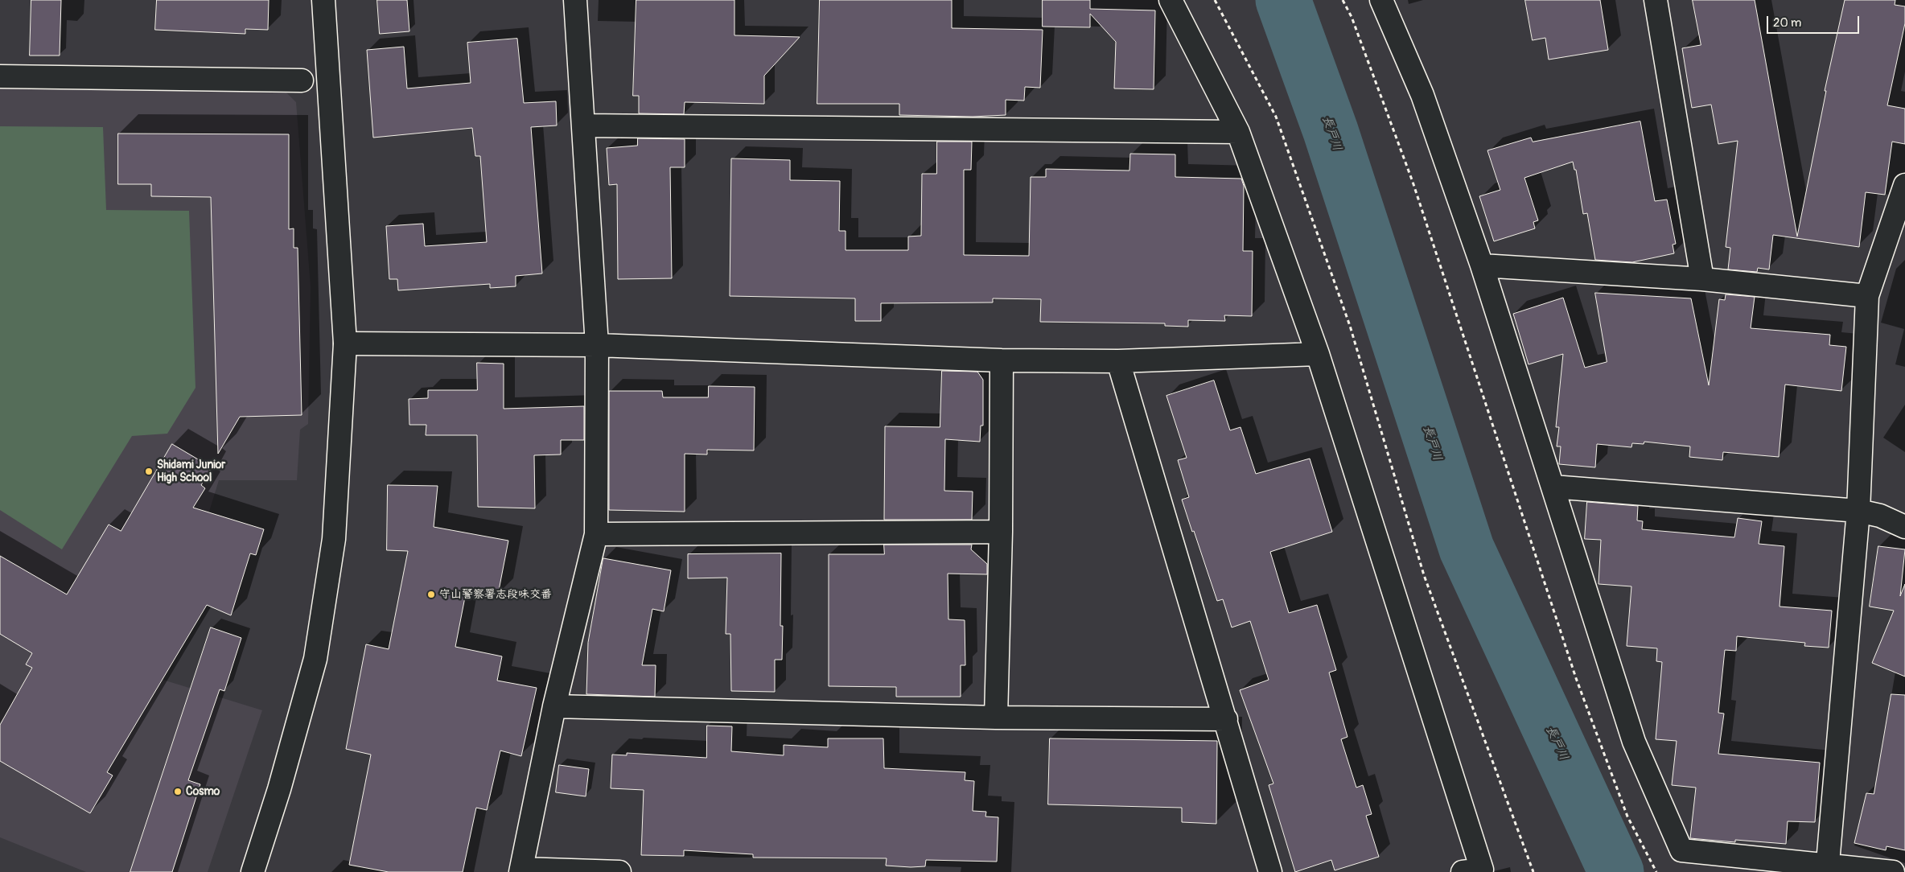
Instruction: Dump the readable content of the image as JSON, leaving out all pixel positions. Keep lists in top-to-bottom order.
{
  "water": ["長戸川"],
  "places": ["Shidami Junior High School", "守山警察署志段味交番", "Cosmo"],
  "scale_bar": "20 m"
}
